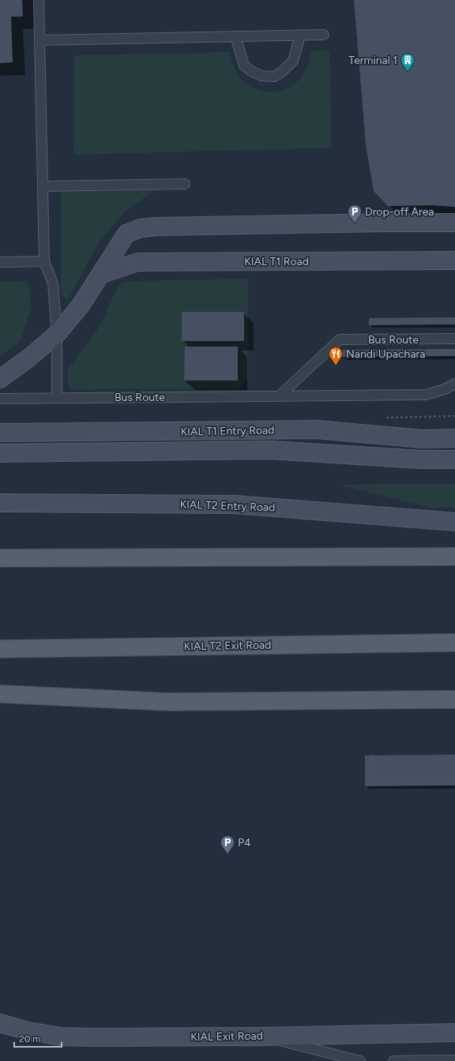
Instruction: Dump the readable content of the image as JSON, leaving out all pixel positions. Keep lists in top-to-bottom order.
{
  "streets": {
    "main road": [
      "KIAL T1 Road",
      "KIAL T1 Entry Road",
      "KIAL T2 Entry Road",
      "KIAL T2 Exit Road",
      "KIAL Exit Road"
    ],
    "lane": ["Bus Route"]
  },
  "places": {
    "building": ["Terminal 1"],
    "parking": ["Drop-off Area", "P4"],
    "restaurant": ["Nandi Upachara"]
  },
  "scale_bar": "20 m"
}
